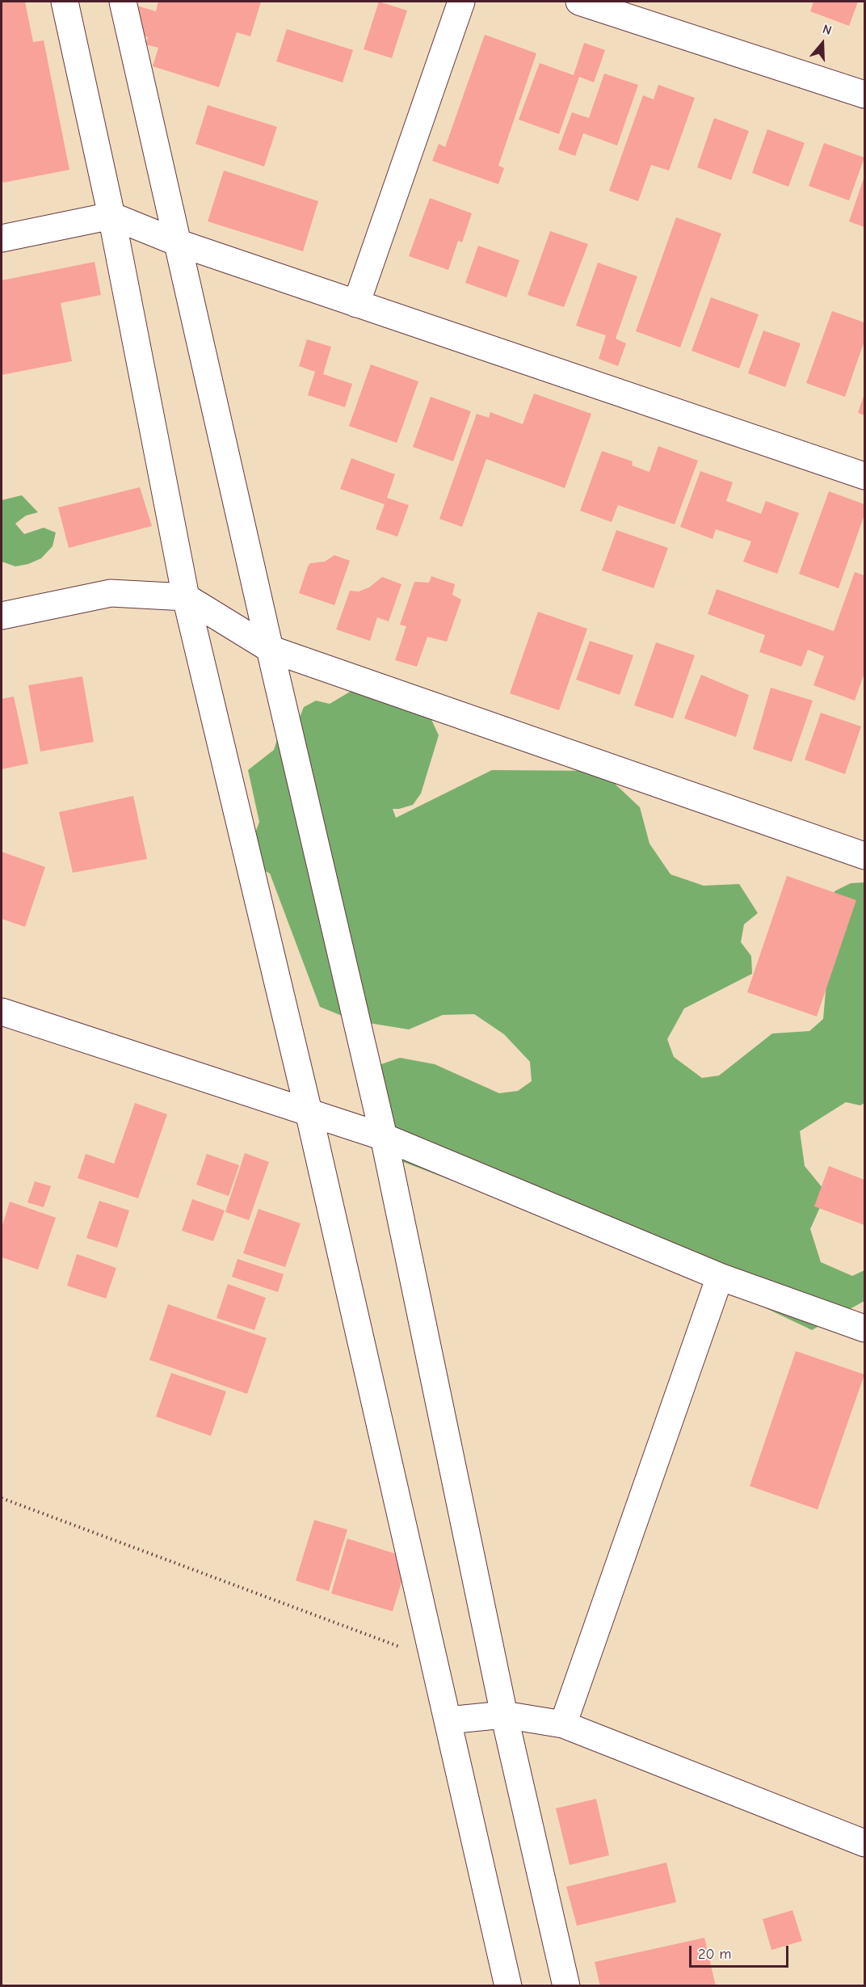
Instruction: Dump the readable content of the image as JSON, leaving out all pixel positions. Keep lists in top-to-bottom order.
{
  "scale_bar": "20 m",
  "north": "top"
}
